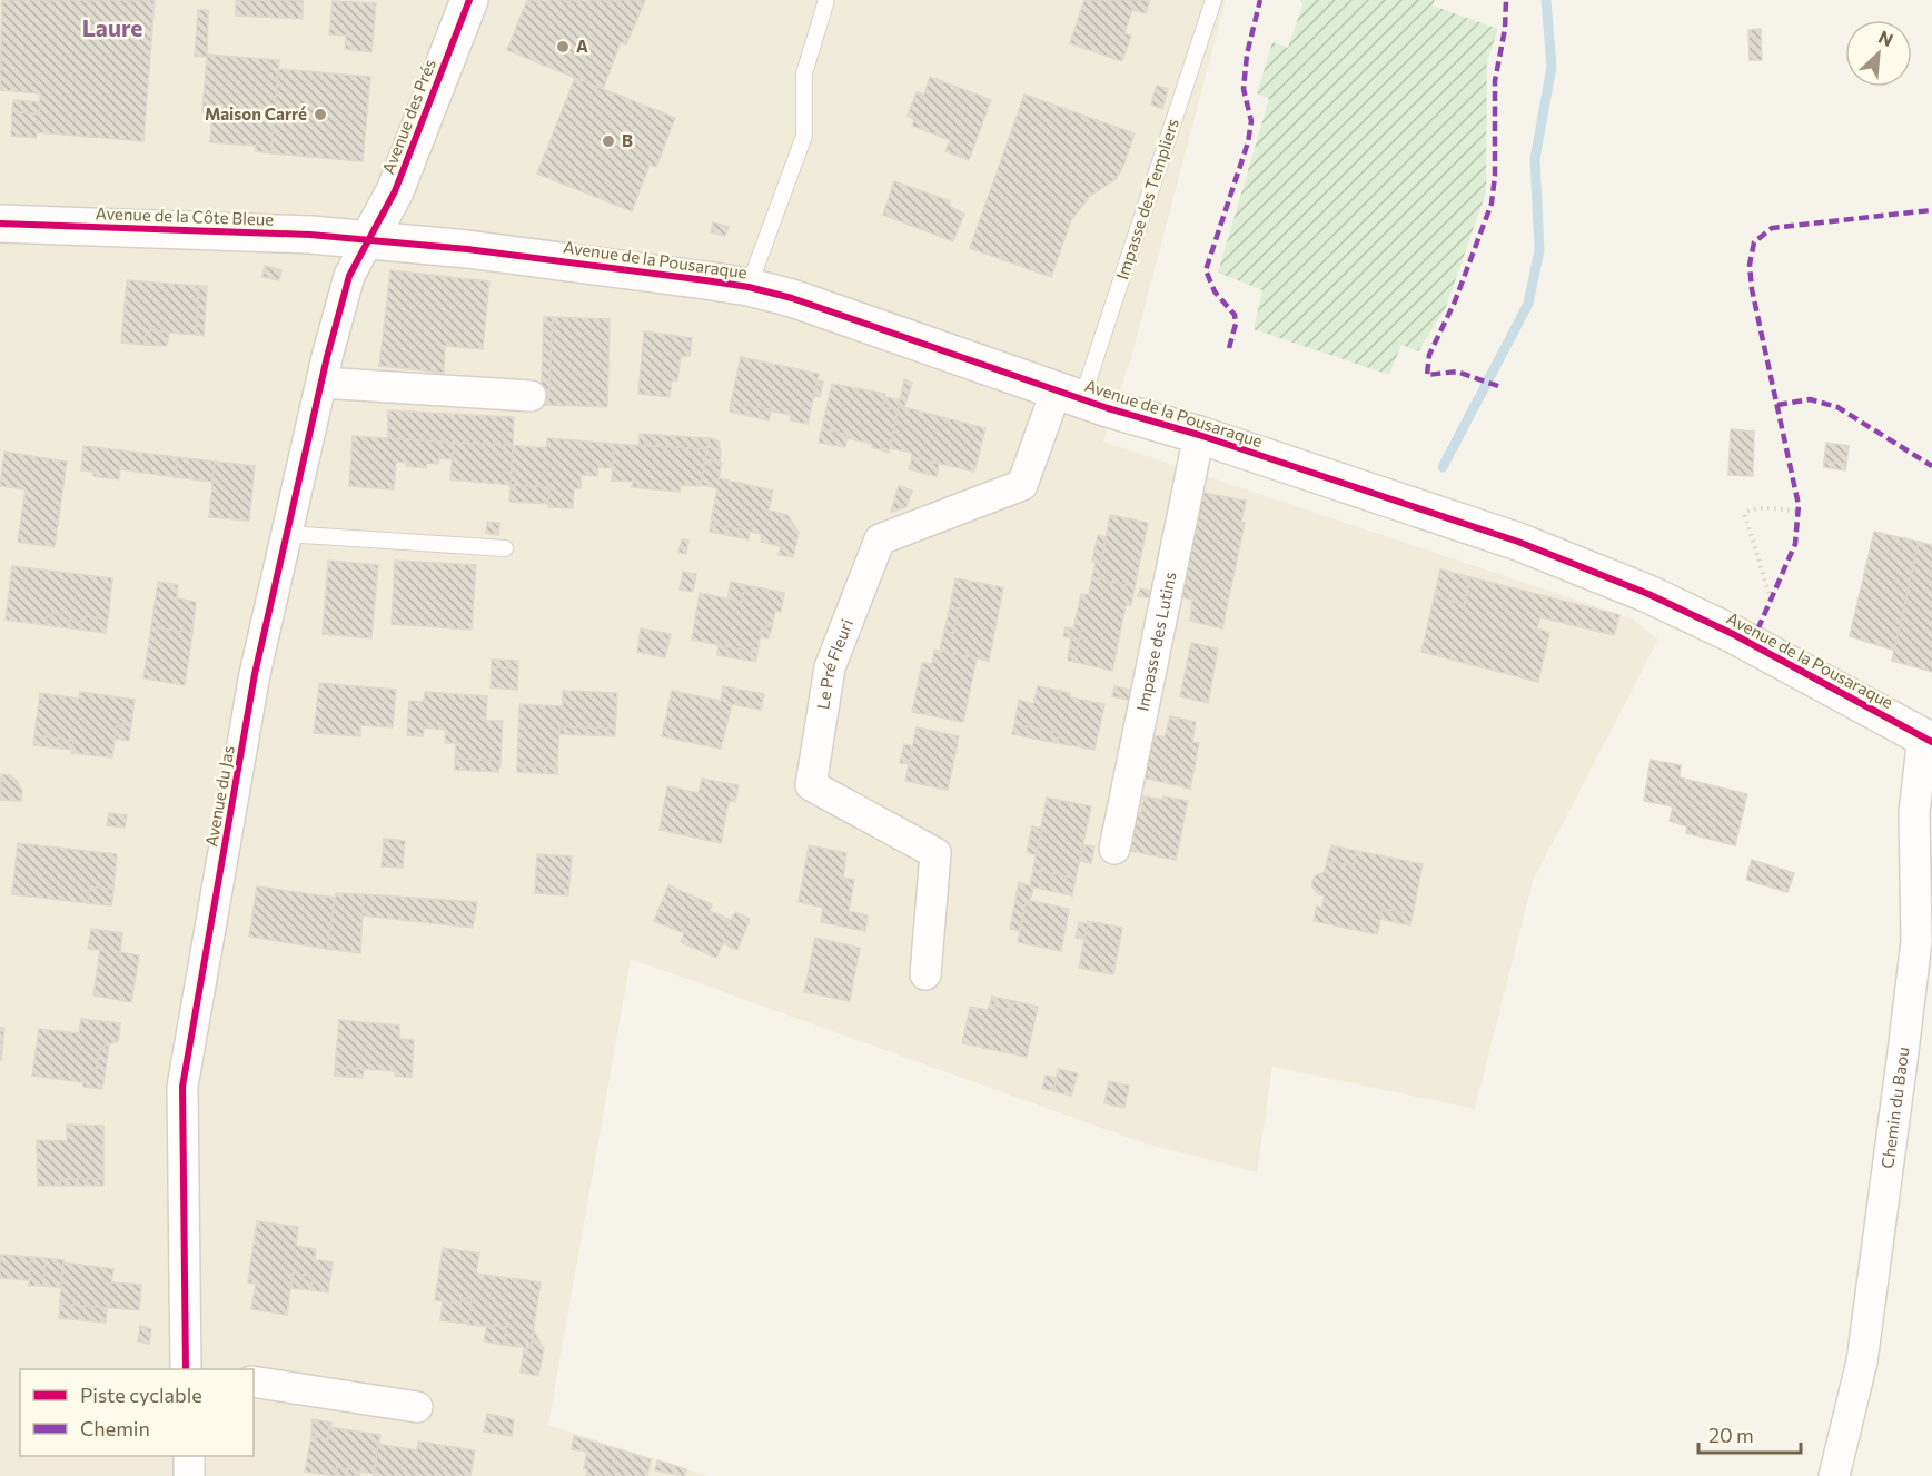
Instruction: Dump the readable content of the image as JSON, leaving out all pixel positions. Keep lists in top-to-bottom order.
{
  "streets": {
    "street": [
      "Avenue des Prés",
      "Avenue de la Côte Bleue",
      "Avenue de la Pousaraque",
      "Impasse des Lutins",
      "Le Pré Fleuri",
      "Avenue du Jas",
      "Chemin du Baou"
    ],
    "lane": ["Impasse des Templiers"]
  },
  "crossings": [
    ["Avenue des Prés", "Avenue de la Côte Bleue"],
    ["Avenue des Prés", "Avenue de la Pousaraque"],
    ["Avenue des Prés", "Avenue du Jas"],
    ["Impasse des Templiers", "Avenue de la Pousaraque"],
    ["Impasse des Templiers", "Le Pré Fleuri"],
    ["Avenue de la Côte Bleue", "Avenue de la Pousaraque"],
    ["Avenue de la Côte Bleue", "Avenue du Jas"],
    ["Avenue de la Pousaraque", "Impasse des Lutins"],
    ["Avenue de la Pousaraque", "Le Pré Fleuri"],
    ["Avenue de la Pousaraque", "Avenue du Jas"],
    ["Avenue de la Pousaraque", "Chemin du Baou"]
  ],
  "districts": ["Laure"],
  "places": ["A", "Maison Carré", "B"],
  "legend": ["Piste cyclable", "Chemin"],
  "scale_bar": "20 m",
  "north": "top right"
}
